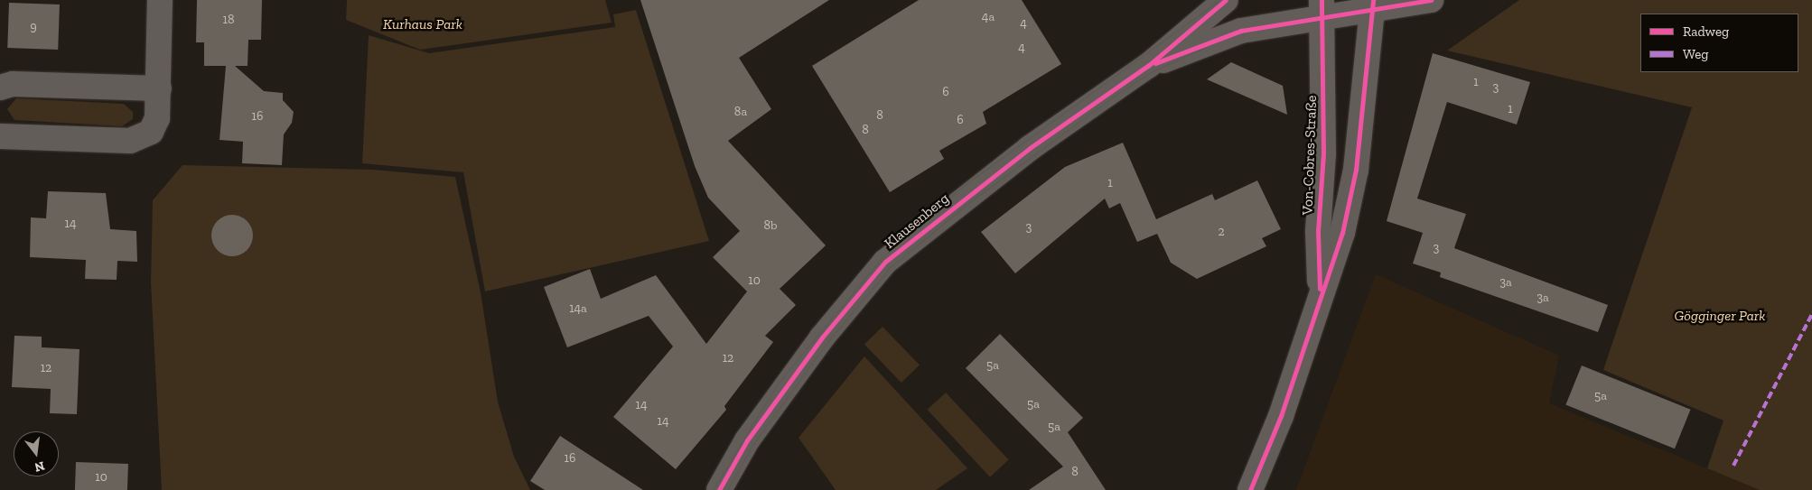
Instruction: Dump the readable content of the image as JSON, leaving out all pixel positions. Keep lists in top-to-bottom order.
{
  "streets": {
    "street": ["Von-Cobres-Straße", "Klausenberg"]
  },
  "crossings": [
    ["Von-Cobres-Straße", "Klausenberg"]
  ],
  "parks": ["Kurhaus Park", "Gögginger Park"],
  "house_numbers": [
    "4a",
    "18",
    "4",
    "9",
    "4",
    "1",
    "3",
    "6",
    "1",
    "8a",
    "8",
    "16",
    "6",
    "8",
    "1",
    "14",
    "8b",
    "3",
    "2",
    "3",
    "10",
    "3a",
    "3a",
    "14a",
    "12",
    "5a",
    "12",
    "5a",
    "5a",
    "14",
    "14",
    "5a",
    "16",
    "8",
    "10"
  ],
  "legend": ["Radweg", "Weg"],
  "north": "bottom"
}
